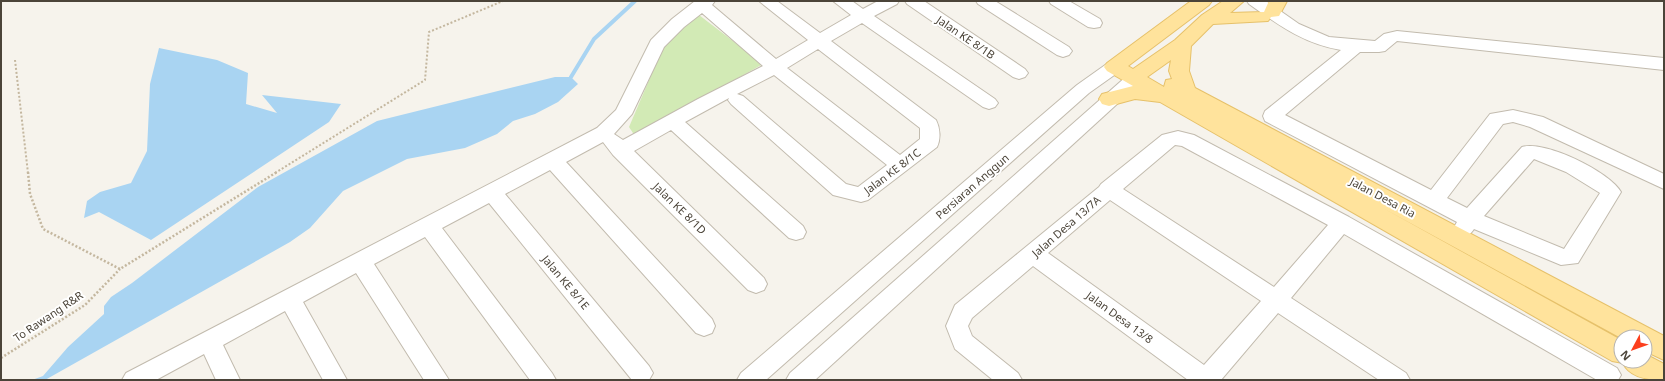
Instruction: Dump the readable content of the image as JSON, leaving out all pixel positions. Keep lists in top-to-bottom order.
{
  "streets": {
    "main road": ["Persiaran Anggun", "Jalan Desa Ria"],
    "street": [
      "Jalan KE 8/1B",
      "Jalan KE 8/1C",
      "Jalan KE 8/1D",
      "Jalan Desa 13/7A",
      "Jalan KE 8/1E",
      "Jalan Desa 13/8"
    ],
    "path": ["To Rawang R&R"]
  },
  "crossings": [
    ["Persiaran Anggun", "Jalan Desa Ria"],
    ["Jalan Desa 13/7A", "Jalan Desa 13/8"]
  ],
  "north": "bottom left"
}
